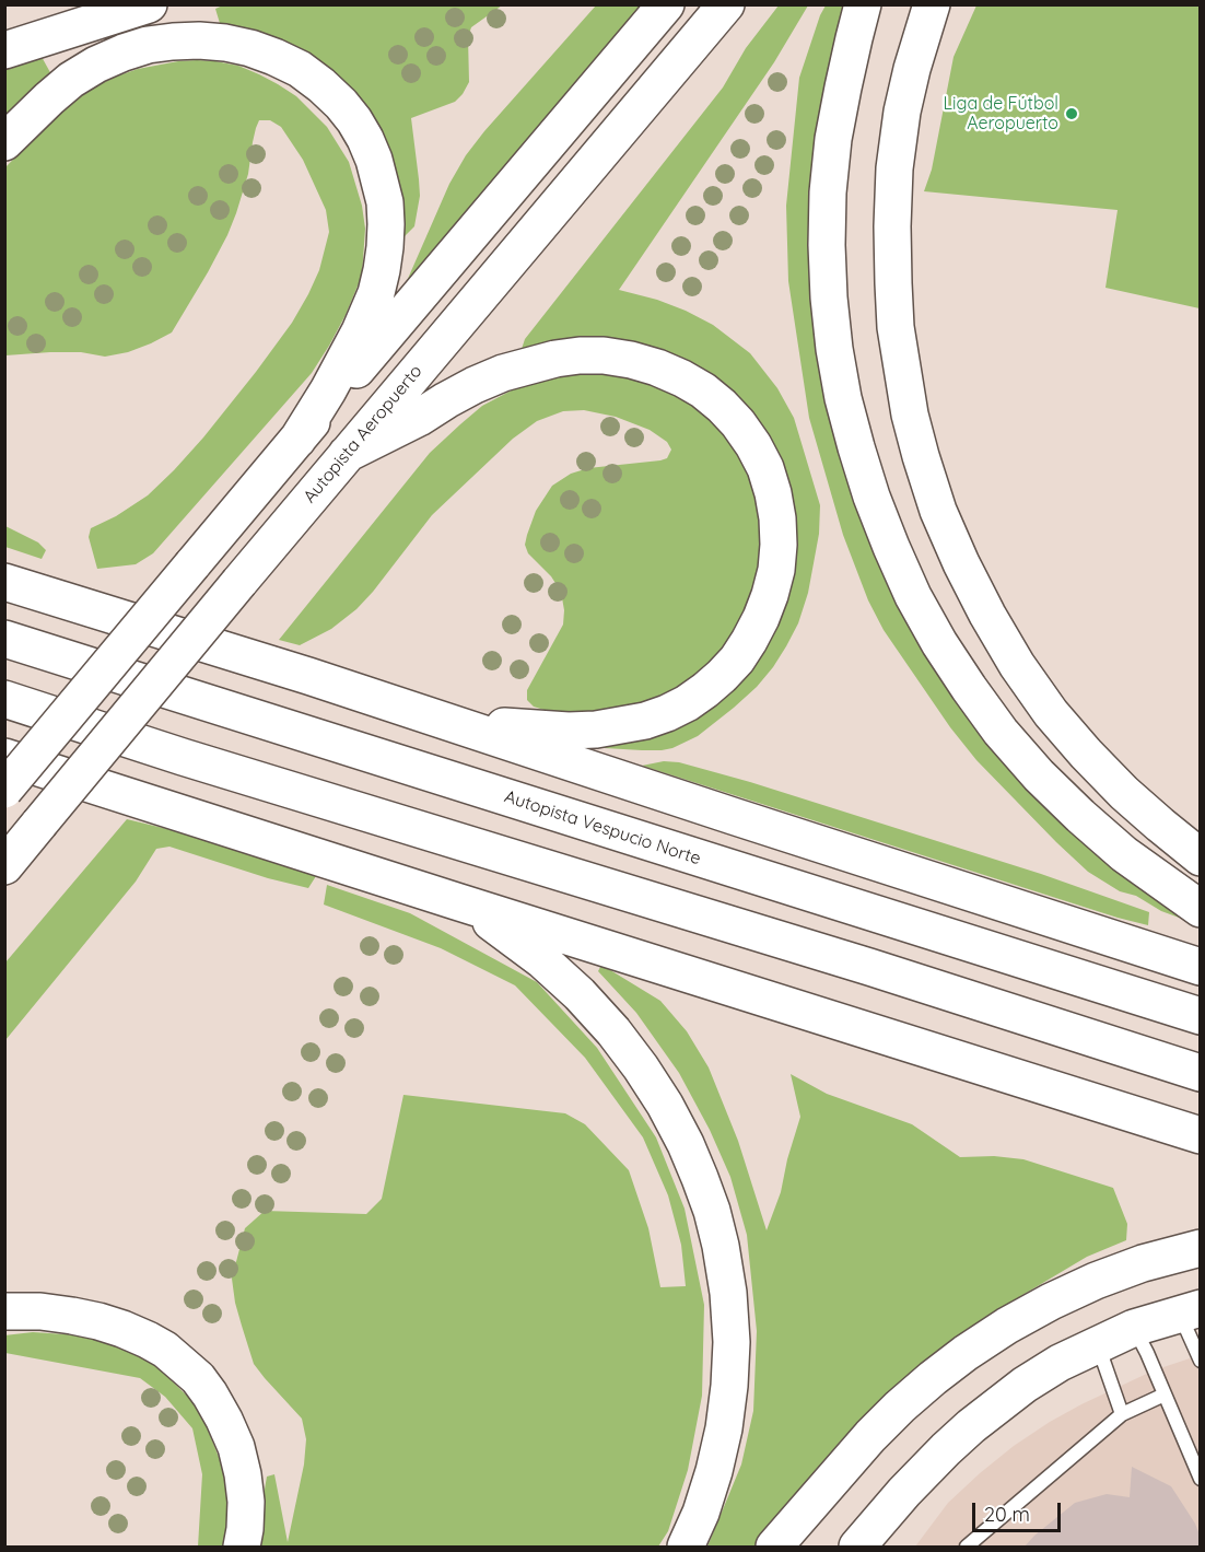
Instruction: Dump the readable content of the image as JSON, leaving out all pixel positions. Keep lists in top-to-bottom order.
{
  "streets": {
    "main road": ["Autopista Aeropuerto", "Autopista Vespucio Norte"]
  },
  "places": ["Liga de Fútbol Aeropuerto"],
  "scale_bar": "20 m"
}
